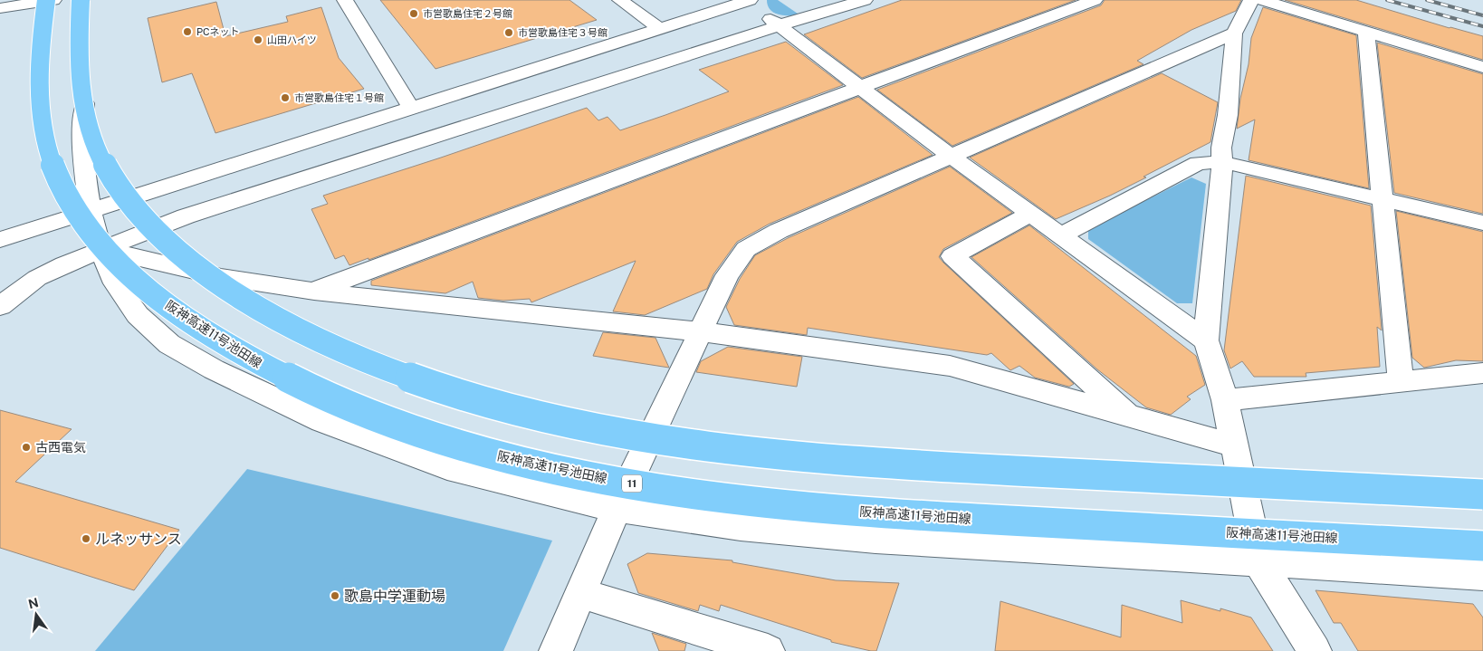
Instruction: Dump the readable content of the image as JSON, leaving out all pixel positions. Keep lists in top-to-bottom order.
{
  "streets": {
    "highway": ["阪神高速11号池田線", "11"]
  },
  "places": [
    "市営歌島住宅２号館",
    "PCネット",
    "市営歌島住宅３号館",
    "山田ハイツ",
    "市営歌島住宅１号館",
    "古西電気",
    "ルネッサンス",
    "歌島中学運動場"
  ],
  "north": "top"
}
